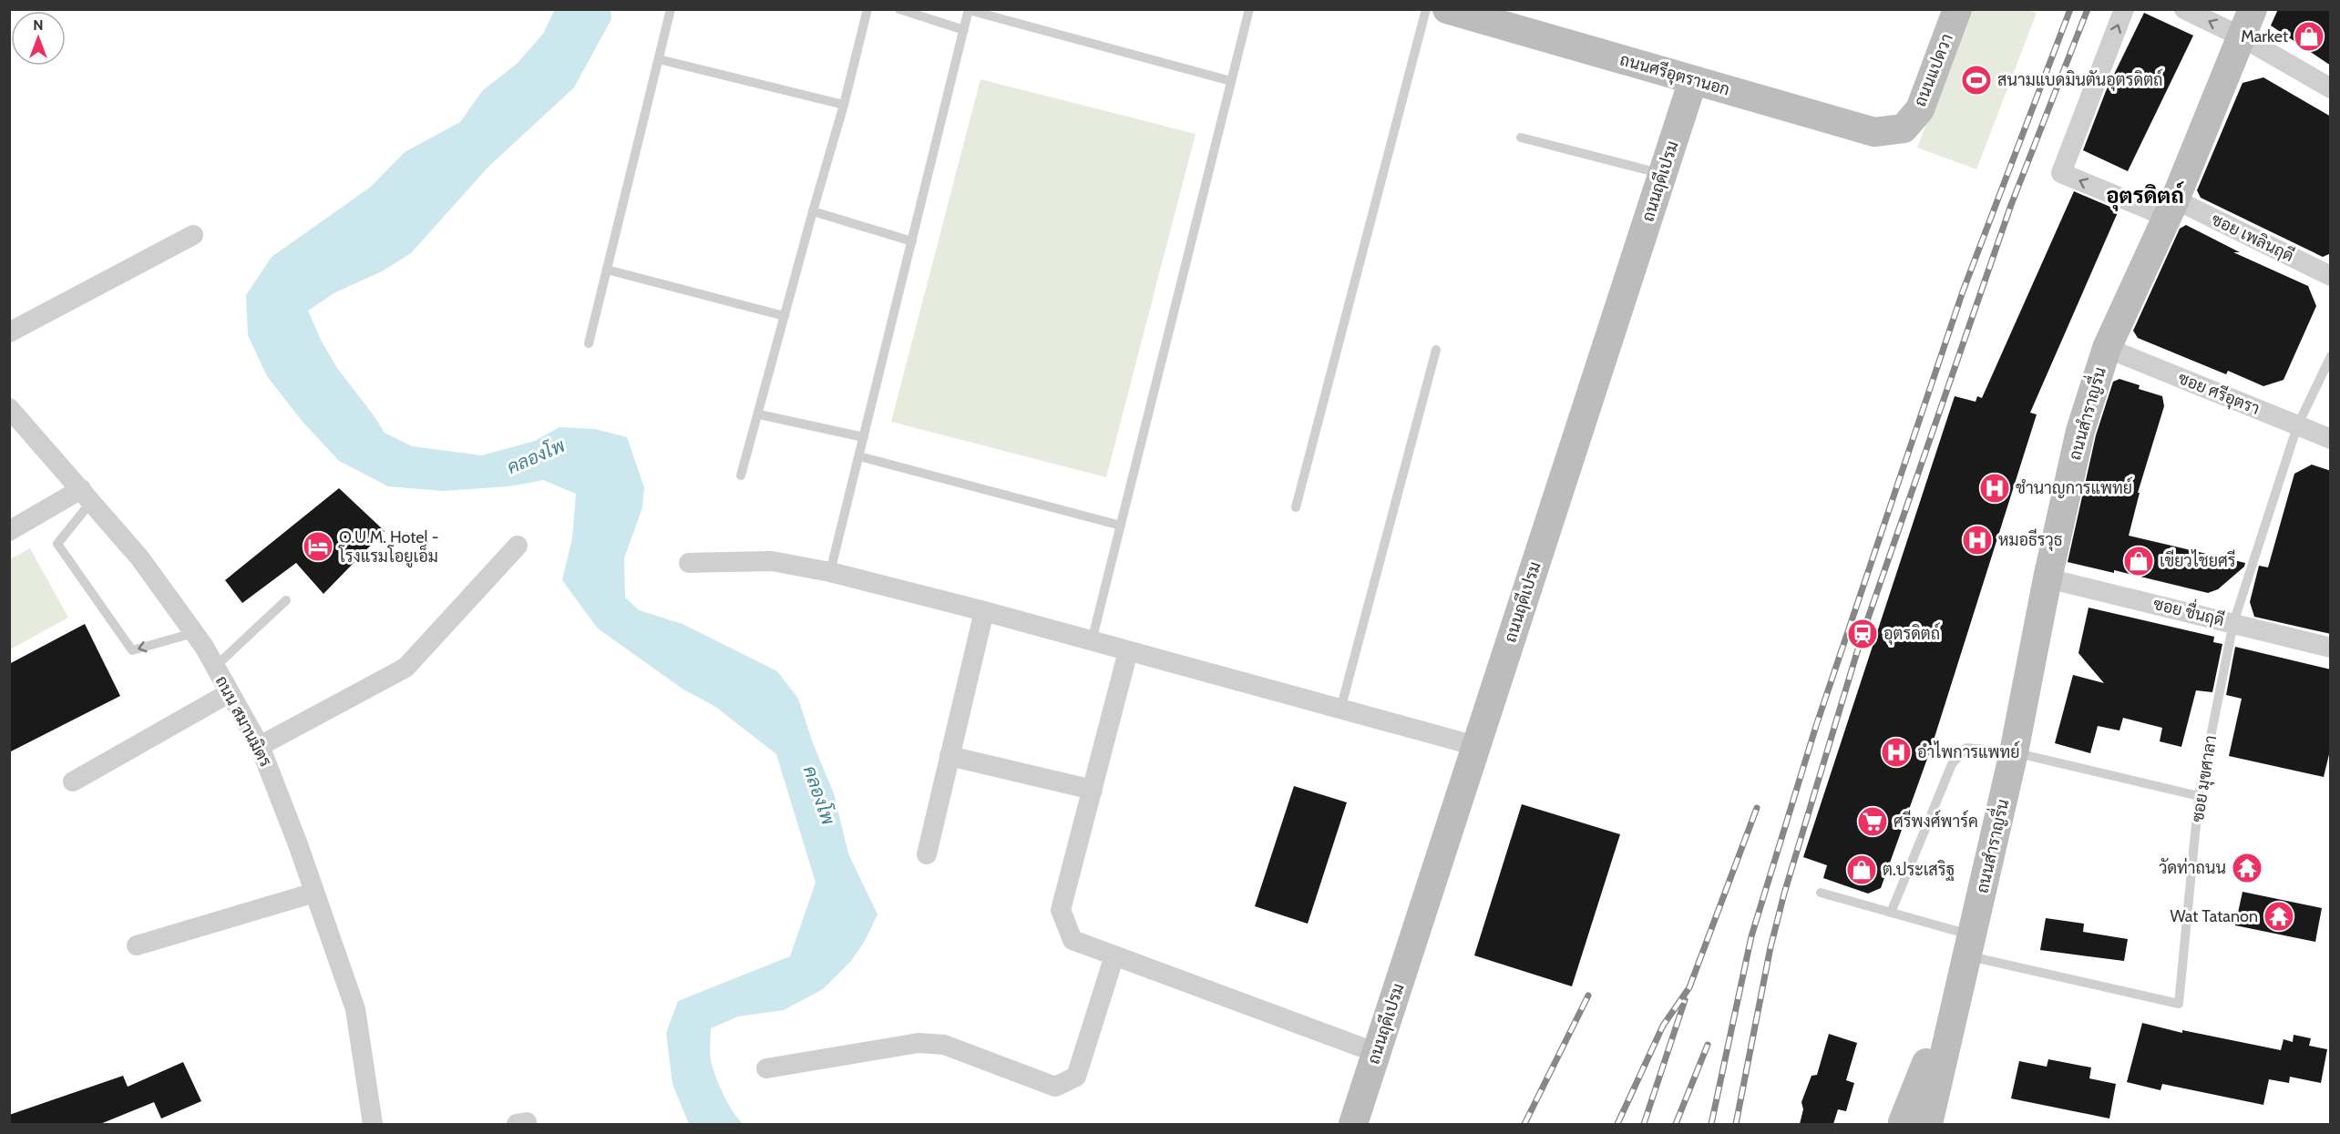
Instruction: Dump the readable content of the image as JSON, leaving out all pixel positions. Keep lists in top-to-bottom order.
{
  "streets": {
    "street": [
      "ถนนแปดวา",
      "ถนนศรีอุตรานอก",
      "ถนนฤดีเปรม",
      "ซอย เพลินฤดี",
      "ซอย ศรีอุตรา",
      "ถนนสำราญรื่น",
      "ซอย ชื่นฤดี",
      "ถนน สมานมิตร"
    ],
    "lane": ["ซอย มุขศาลา"]
  },
  "crossings": [
    ["ถนนแปดวา", "ถนนศรีอุตรานอก"],
    ["ถนนศรีอุตรานอก", "ถนนฤดีเปรม"],
    ["ซอย เพลินฤดี", "ถนนสำราญรื่น"],
    ["ซอย ศรีอุตรา", "ถนนสำราญรื่น"],
    ["ซอย ศรีอุตรา", "ซอย มุขศาลา"],
    ["ถนนสำราญรื่น", "ซอย ชื่นฤดี"],
    ["ถนนสำราญรื่น", "ซอย มุขศาลา"],
    ["ซอย ชื่นฤดี", "ซอย มุขศาลา"]
  ],
  "districts": ["อุตรดิตถ์"],
  "water": ["คลองโพ"],
  "places": {
    "shop": ["Market", "เขียวไชยศรี", "ต.ประเสริฐ"],
    "sports": ["สนามแบดมินตันอุตรดิตถ์"],
    "hospital": ["ชำนาญการแพทย์", "หมอธีรวุธ", "อำไพการแพทย์"],
    "hotel": ["O.U.M. Hotel - โรงแรมโอยูเอ็ม"],
    "station": ["อุตรดิตถ์"],
    "supermarket": ["ศรีพงศ์พาร์ค"],
    "temple": ["วัดท่าถนน", "Wat Tatanon"]
  },
  "north": "top"
}
